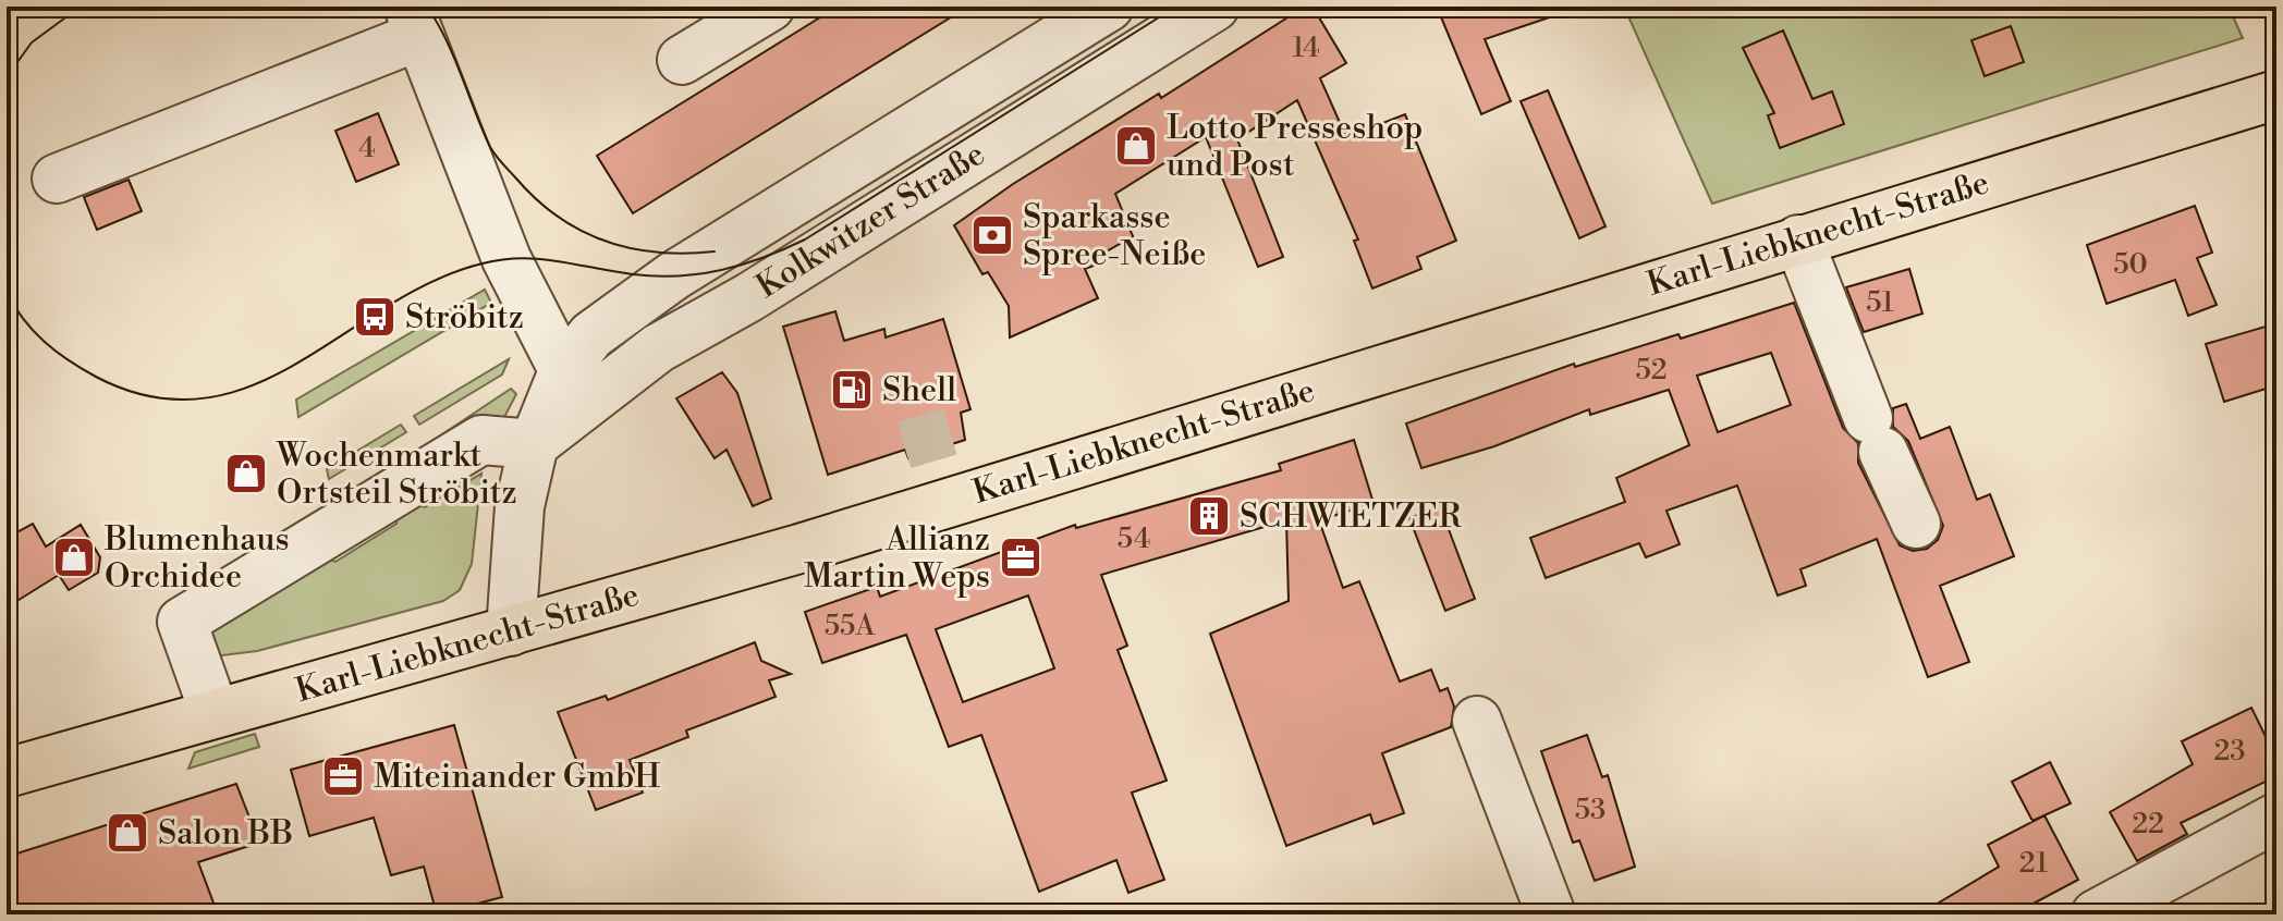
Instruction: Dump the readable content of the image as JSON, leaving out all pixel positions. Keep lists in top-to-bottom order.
{
  "streets": {
    "main road": ["Karl-Liebknecht-Straße"],
    "street": ["Kolkwitzer Straße"]
  },
  "places": {
    "shop": [
      "Lotto Presseshop und Post",
      "Wochenmarkt Ortsteil Ströbitz",
      "Blumenhaus Orchidee",
      "Salon BB"
    ],
    "bank": ["Sparkasse Spree-Neiße"],
    "bus stop": ["Ströbitz"],
    "fuel station": ["Shell"],
    "building": ["SCHWIETZER"],
    "office": ["Allianz Martin Weps", "Miteinander GmbH"]
  },
  "house_numbers": [
    "14",
    "4",
    "50",
    "51",
    "52",
    "54",
    "55A",
    "23",
    "53",
    "22",
    "21"
  ]
}
